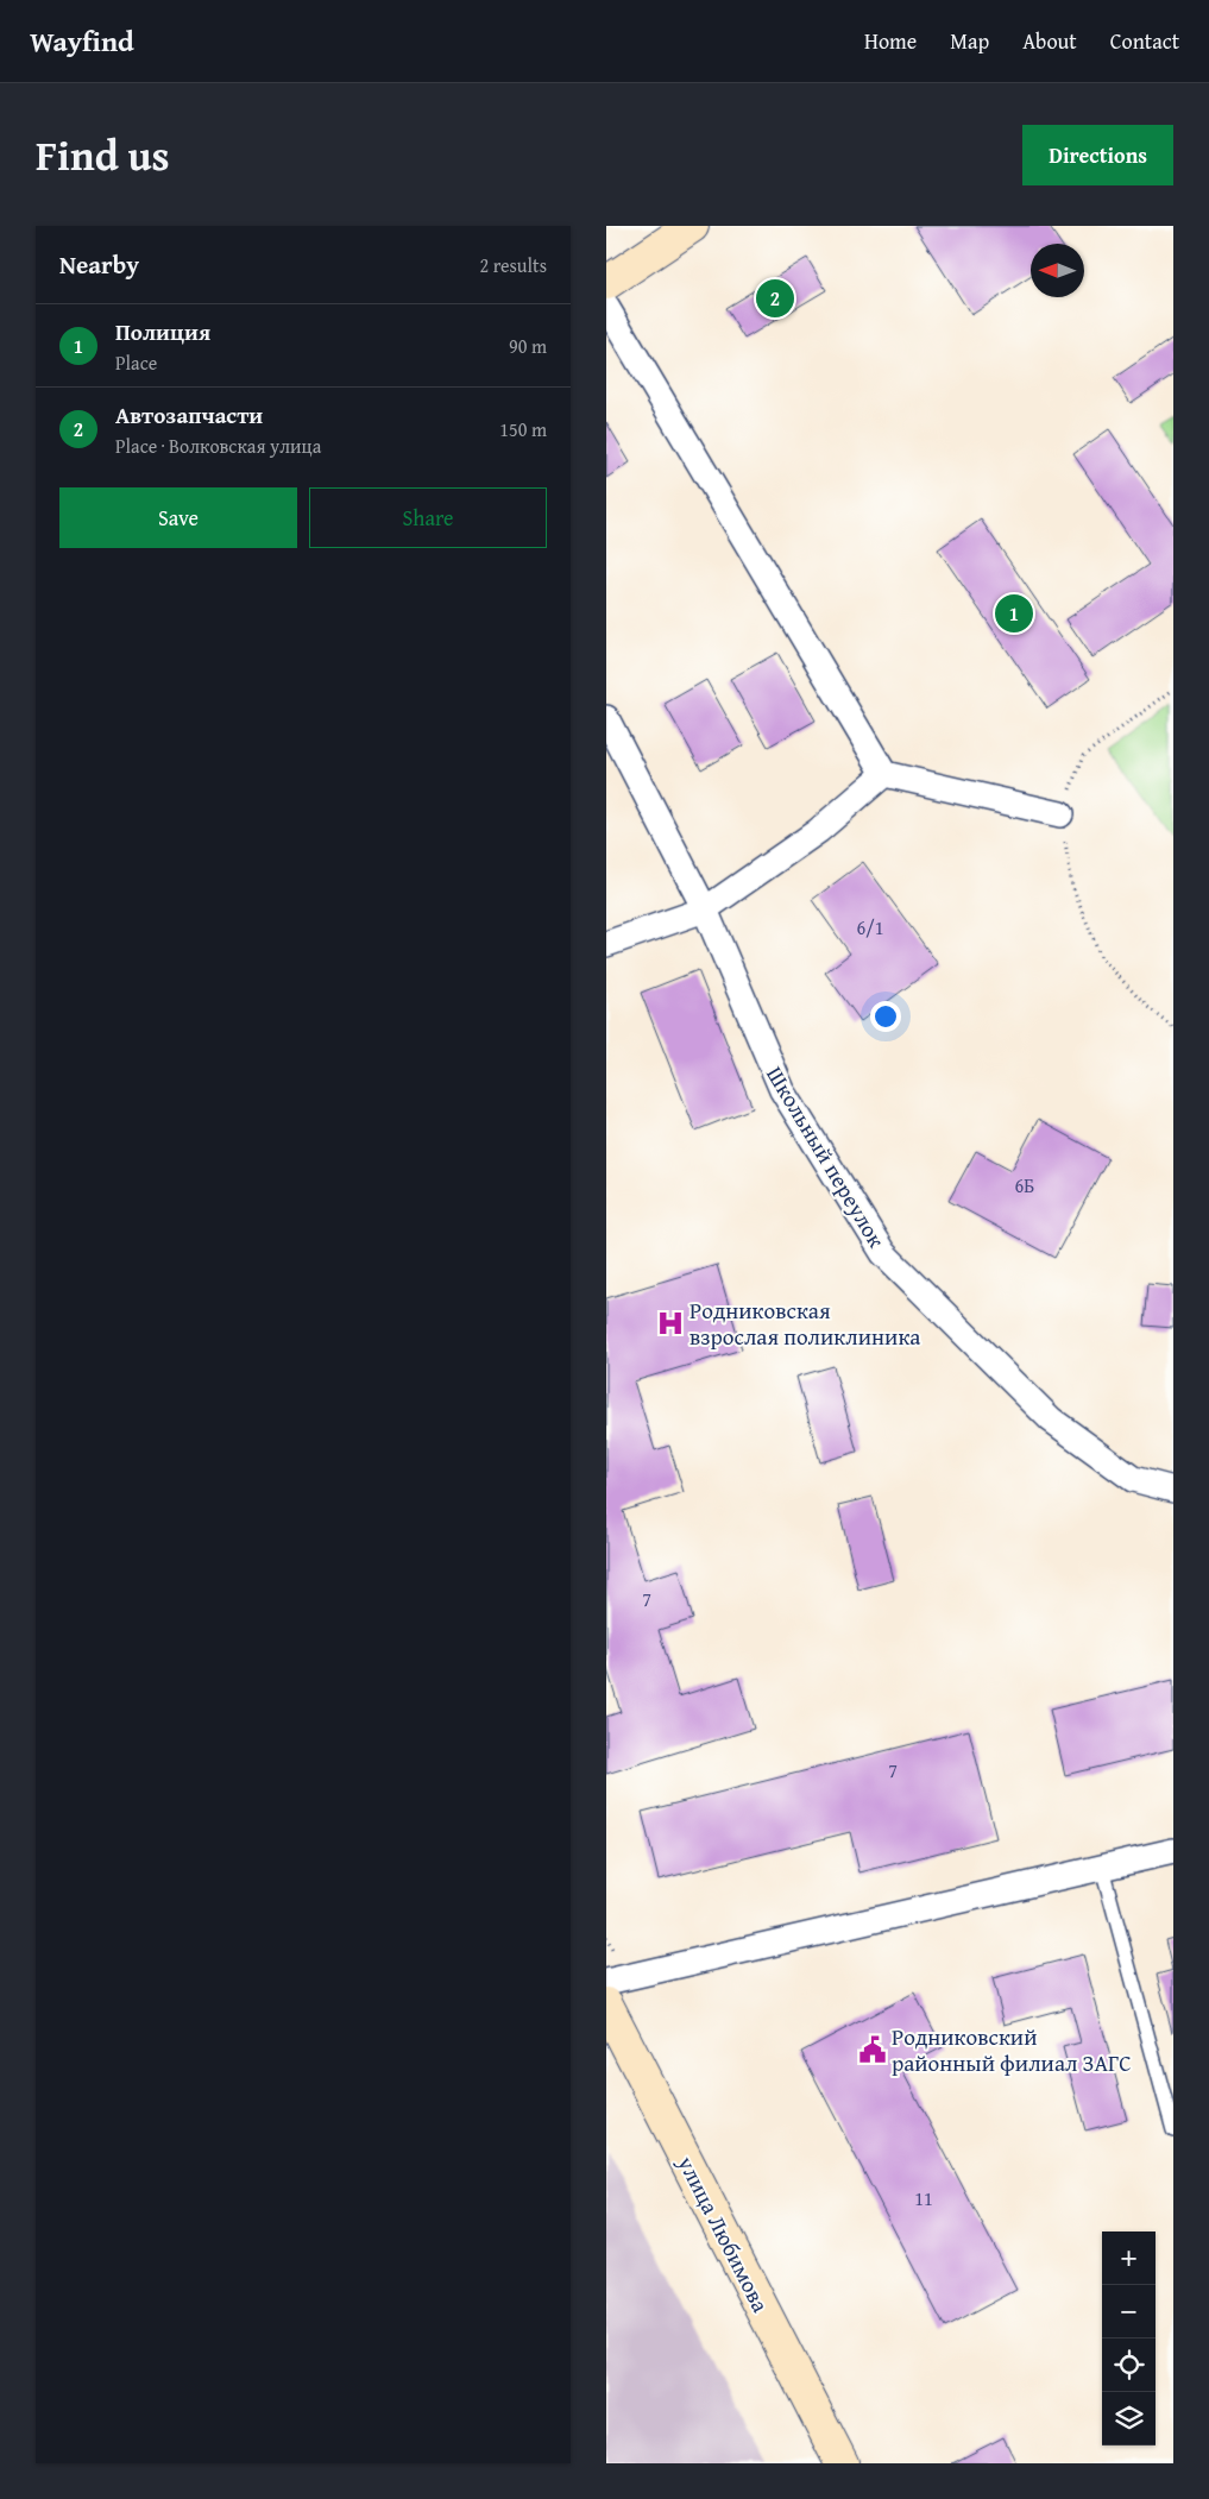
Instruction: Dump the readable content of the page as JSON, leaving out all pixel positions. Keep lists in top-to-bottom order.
{
  "streets": {
    "main road": ["улица Любимова"],
    "street": ["Школьный переулок"]
  },
  "places": {
    "hospital": ["Родниковская взрослая поликлиника"],
    "public building": ["Родниковский районный филиал ЗАГС"]
  },
  "house_numbers": [
    "6/1",
    "6Б",
    "7",
    "7",
    "11"
  ],
  "north": "left",
  "page": {
    "header": "Wayfind",
    "nav": [
      "Home",
      "Map",
      "About",
      "Contact"
    ],
    "title": "Find us",
    "buttons": [
      "Directions",
      ["Save", "Share"]
    ],
    "heading": ["Nearby", "2 results"],
    "pins": ["2", "1"],
    "list": [
      {
        "mark": "1",
        "name": "Полиция",
        "note": "Place",
        "value": "90 m"
      },
      {
        "mark": "2",
        "name": "Автозапчасти",
        "note": "Place · Волковская улица",
        "value": "150 m"
      }
    ],
    "map_buttons": ["+", "−"]
  }
}
